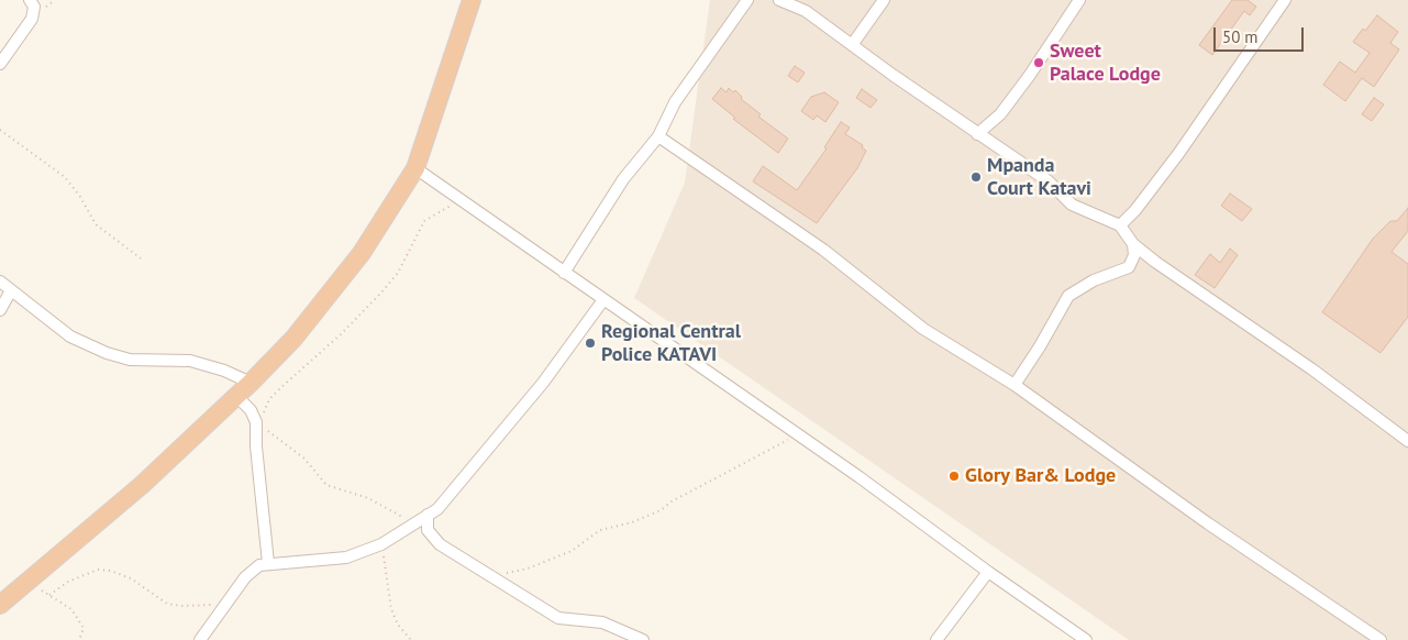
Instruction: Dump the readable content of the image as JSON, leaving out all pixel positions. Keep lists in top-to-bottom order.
{
  "places": [
    "Sweet Palace Lodge",
    "Mpanda Court Katavi",
    "Regional Central Police KATAVI",
    "Glory Bar& Lodge"
  ],
  "scale_bar": "50 m"
}
